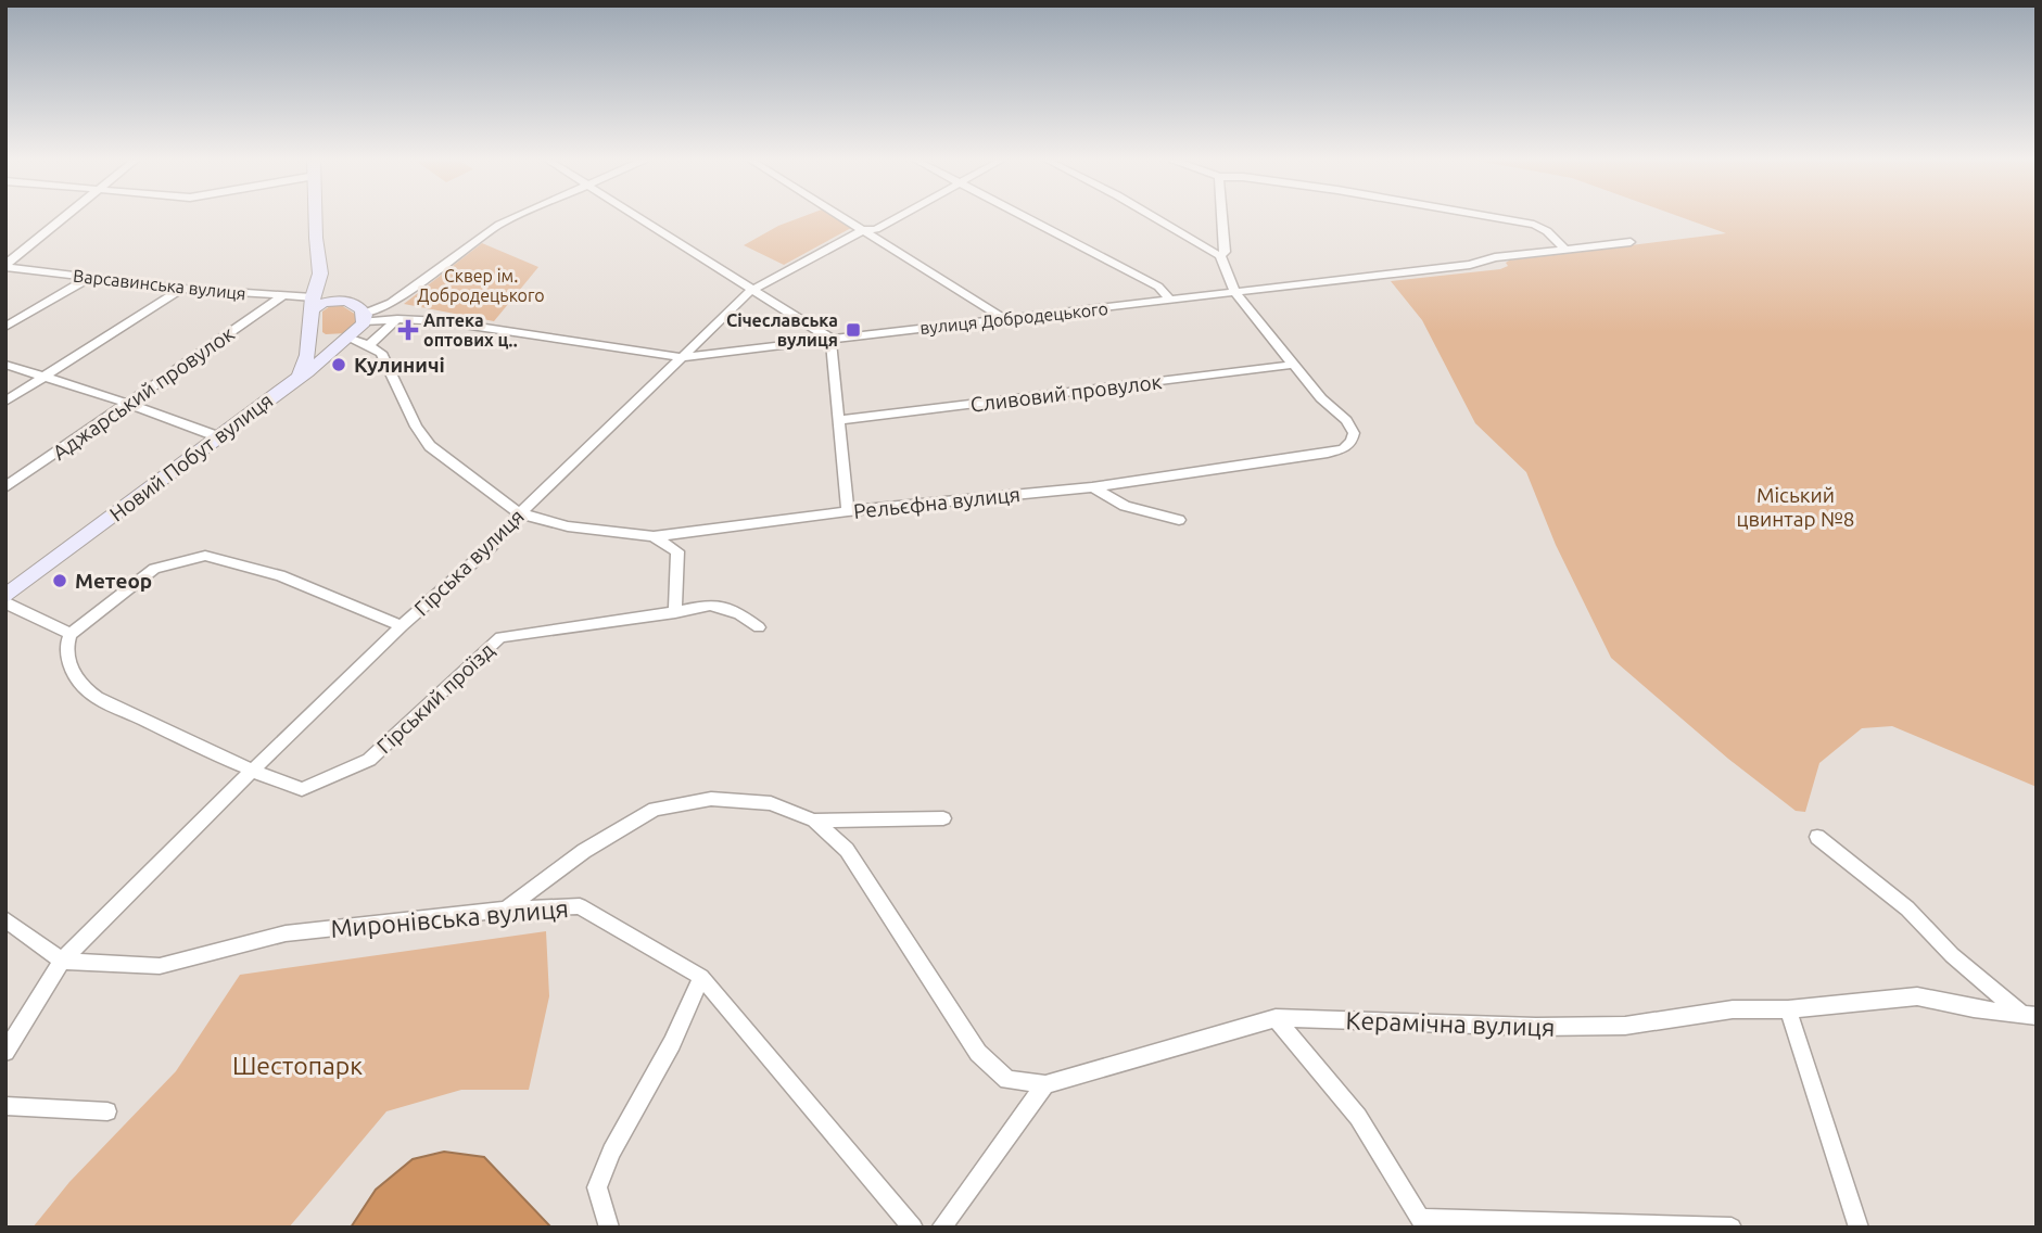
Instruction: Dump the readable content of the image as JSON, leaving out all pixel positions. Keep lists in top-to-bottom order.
{
  "streets": {
    "main road": ["Новий Побут вулиця"],
    "street": [
      "Варсавинська вулиця",
      "вулиця Добродецького",
      "Аджарський провулок",
      "Сливовий провулок",
      "Рельєфна вулиця",
      "Гірська вулиця",
      "Гірський проїзд",
      "Миронівська вулиця",
      "Керамічна вулиця"
    ]
  },
  "crossings": [
    ["Варсавинська вулиця", "вулиця Добродецького"],
    ["Варсавинська вулиця", "Аджарський провулок"],
    ["Варсавинська вулиця", "Новий Побут вулиця"],
    ["вулиця Добродецького", "Новий Побут вулиця"],
    ["вулиця Добродецького", "Гірська вулиця"],
    ["Сливовий провулок", "Рельєфна вулиця"],
    ["Рельєфна вулиця", "Гірська вулиця"],
    ["Гірська вулиця", "Гірський проїзд"],
    ["Гірська вулиця", "Миронівська вулиця"]
  ],
  "parks": ["Сквер ім. Добродецького", "Міський цвинтар №8", "Шестопарк"],
  "places": {
    "health": ["Аптека оптових ц‥"],
    "transit": ["Січеславська вулиця"],
    "other": ["Кулиничі", "Метеор"]
  }
}
